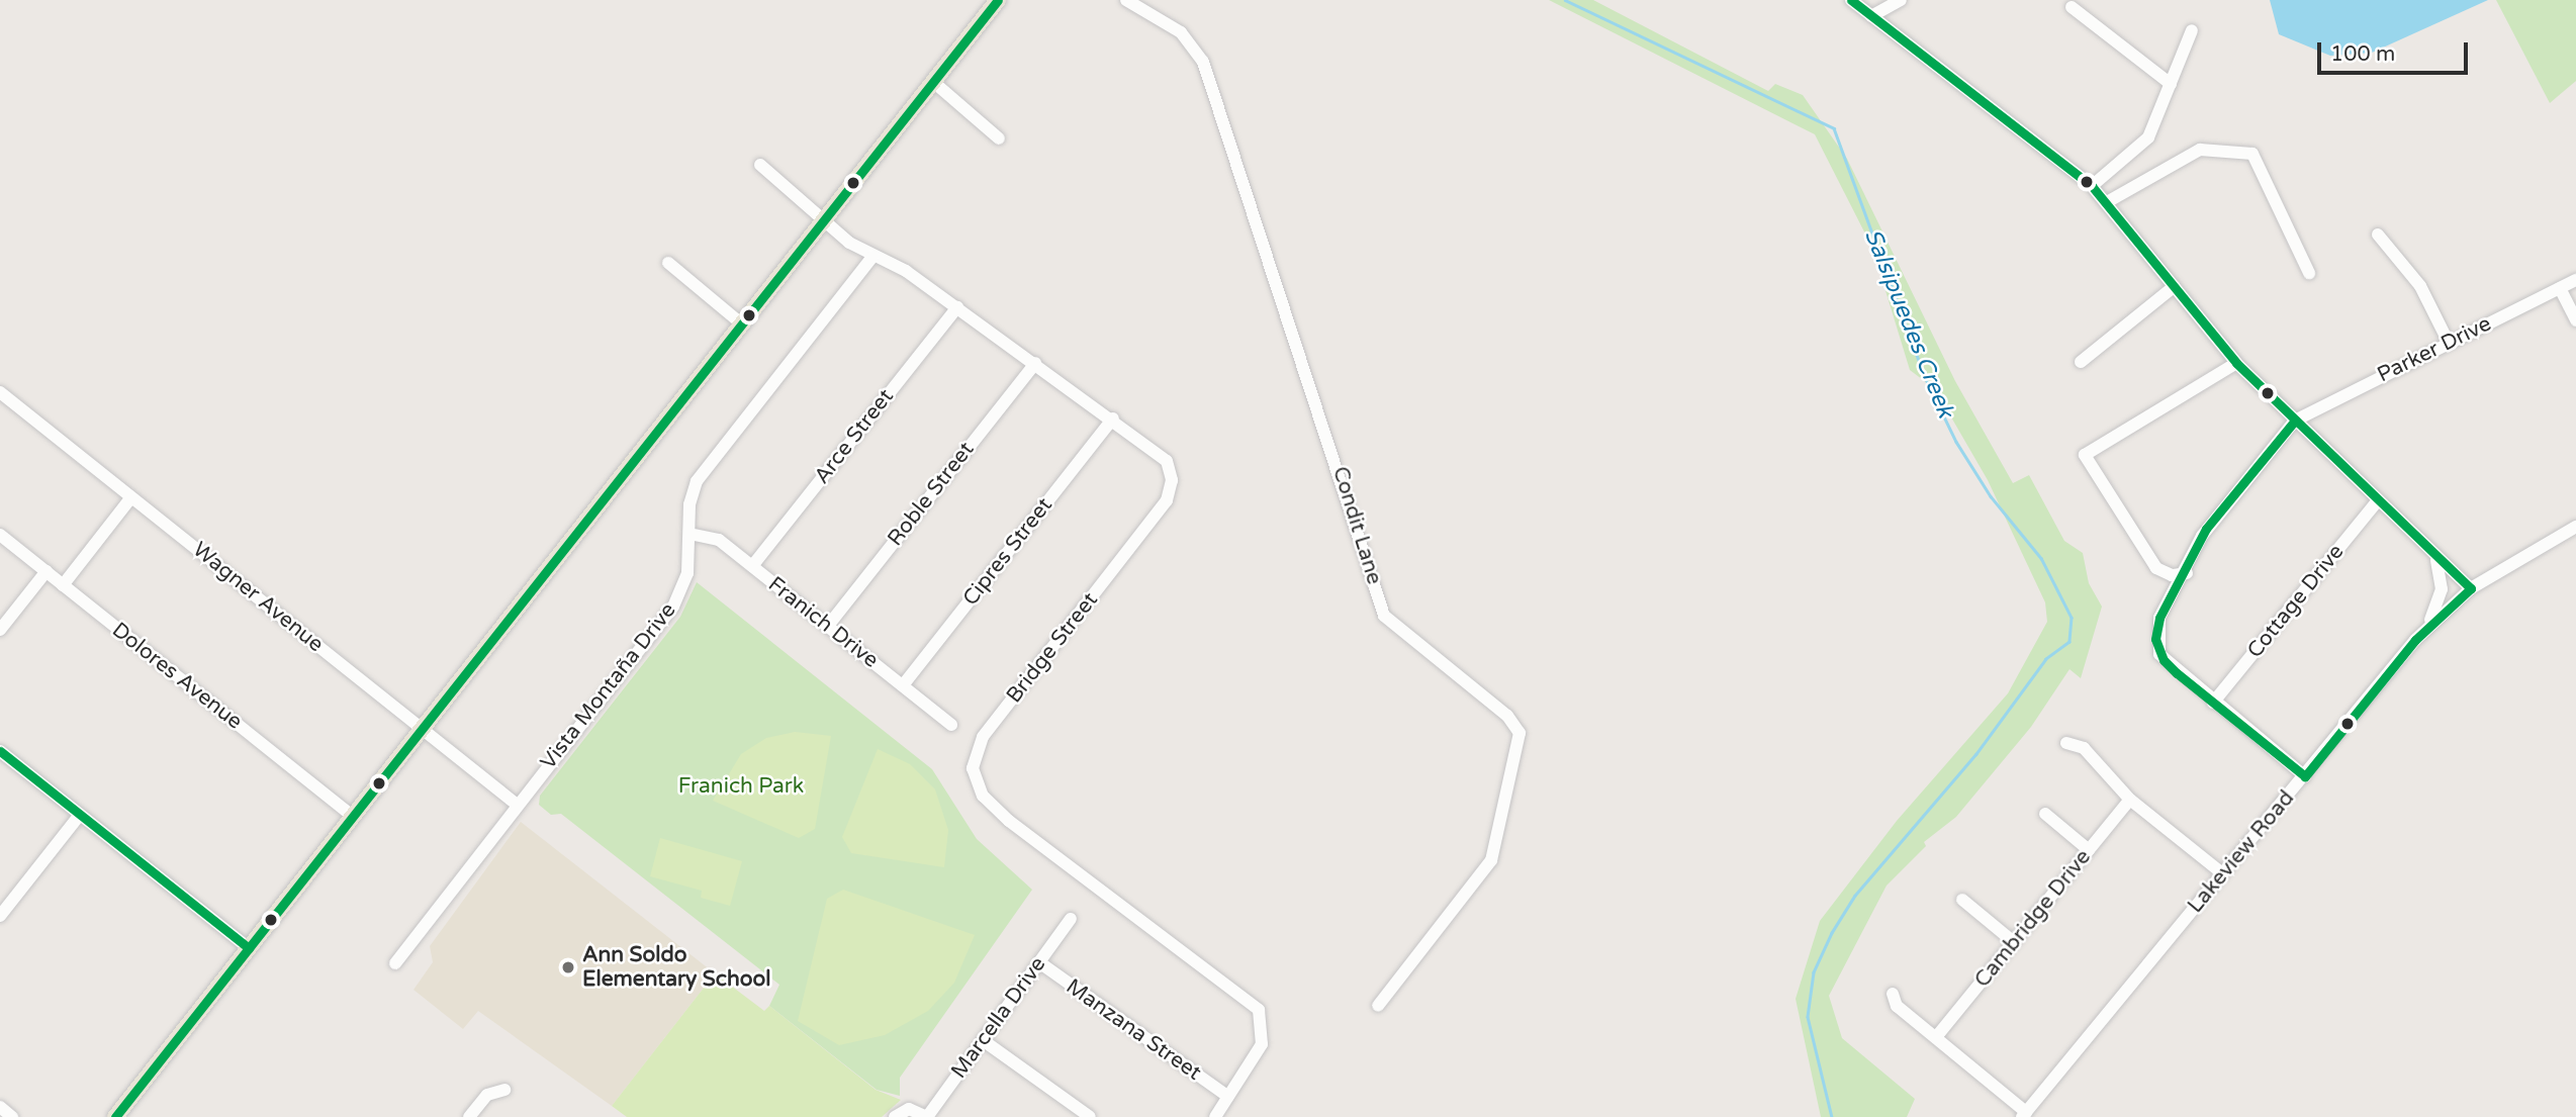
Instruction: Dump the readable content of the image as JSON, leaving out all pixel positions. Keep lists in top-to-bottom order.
{
  "streets": {
    "street": [
      "Parker Drive",
      "Arce Street",
      "Roble Street",
      "Condit Lane",
      "Cipres Street",
      "Wagner Avenue",
      "Cottage Drive",
      "Franich Drive",
      "Bridge Street",
      "Dolores Avenue",
      "Vista Montaña Drive",
      "Lakeview Road",
      "Cambridge Drive",
      "Marcella Drive",
      "Manzana Street"
    ]
  },
  "crossings": [
    ["Arce Street", "Franich Drive"],
    ["Arce Street", "Bridge Street"],
    ["Roble Street", "Franich Drive"],
    ["Roble Street", "Bridge Street"],
    ["Cipres Street", "Franich Drive"],
    ["Cipres Street", "Bridge Street"],
    ["Wagner Avenue", "Vista Montaña Drive"],
    ["Franich Drive", "Vista Montaña Drive"],
    ["Bridge Street", "Vista Montaña Drive"],
    ["Bridge Street", "Manzana Street"],
    ["Marcella Drive", "Manzana Street"]
  ],
  "water": ["Salsipuedes Creek"],
  "parks": ["Franich Park"],
  "places": ["Ann Soldo Elementary School"],
  "scale_bar": "100 m"
}
